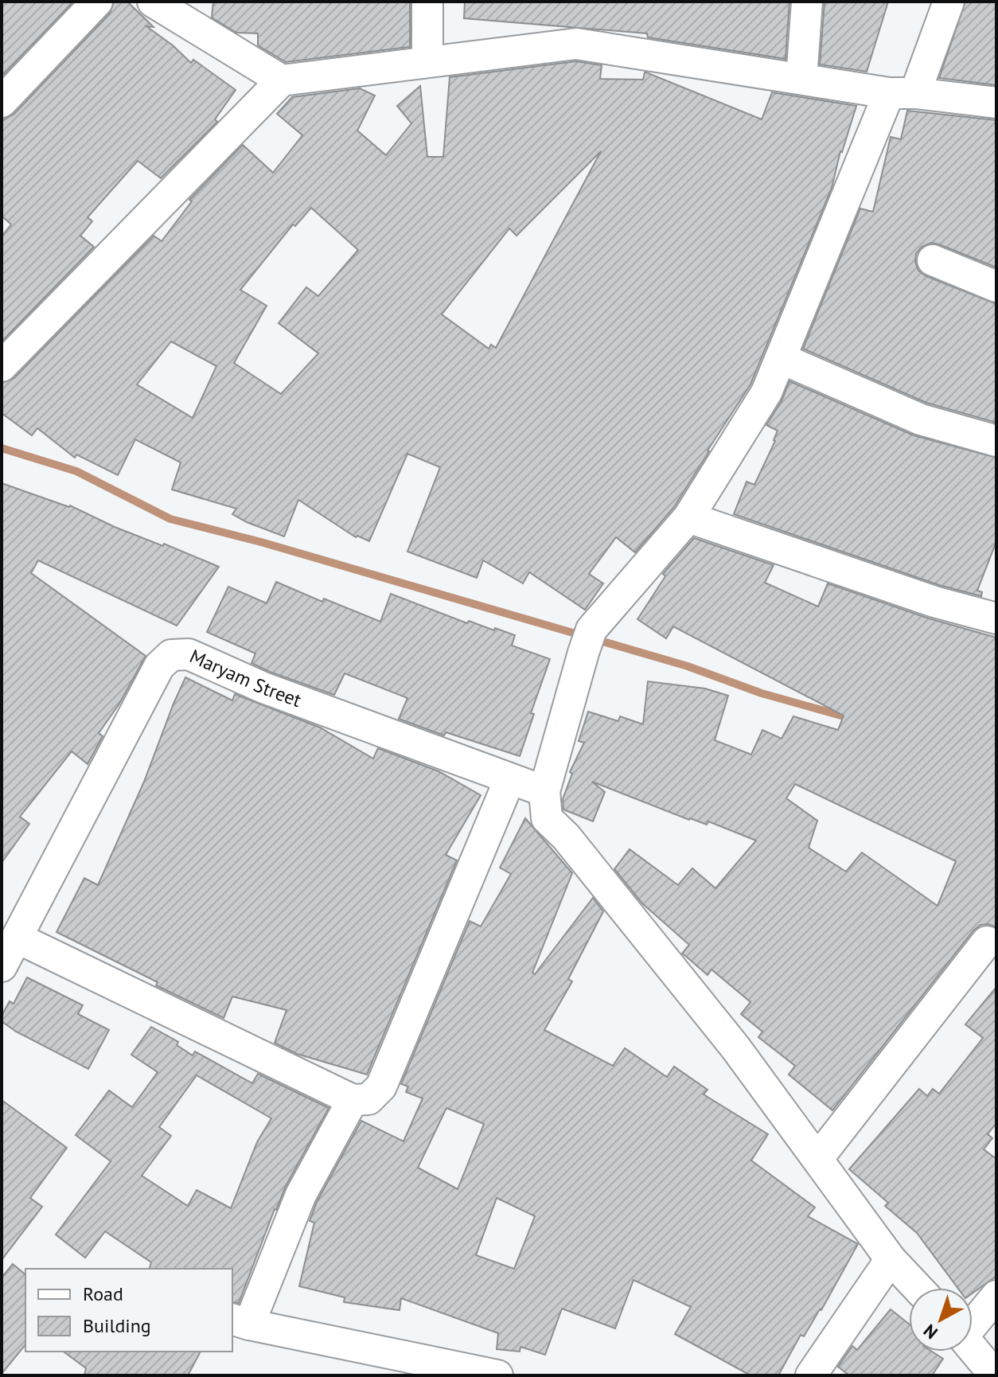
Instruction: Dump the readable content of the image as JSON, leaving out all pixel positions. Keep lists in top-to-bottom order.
{
  "streets": {
    "street": ["Maryam Street"]
  },
  "legend": ["Road", "Building"],
  "north": "bottom left"
}
